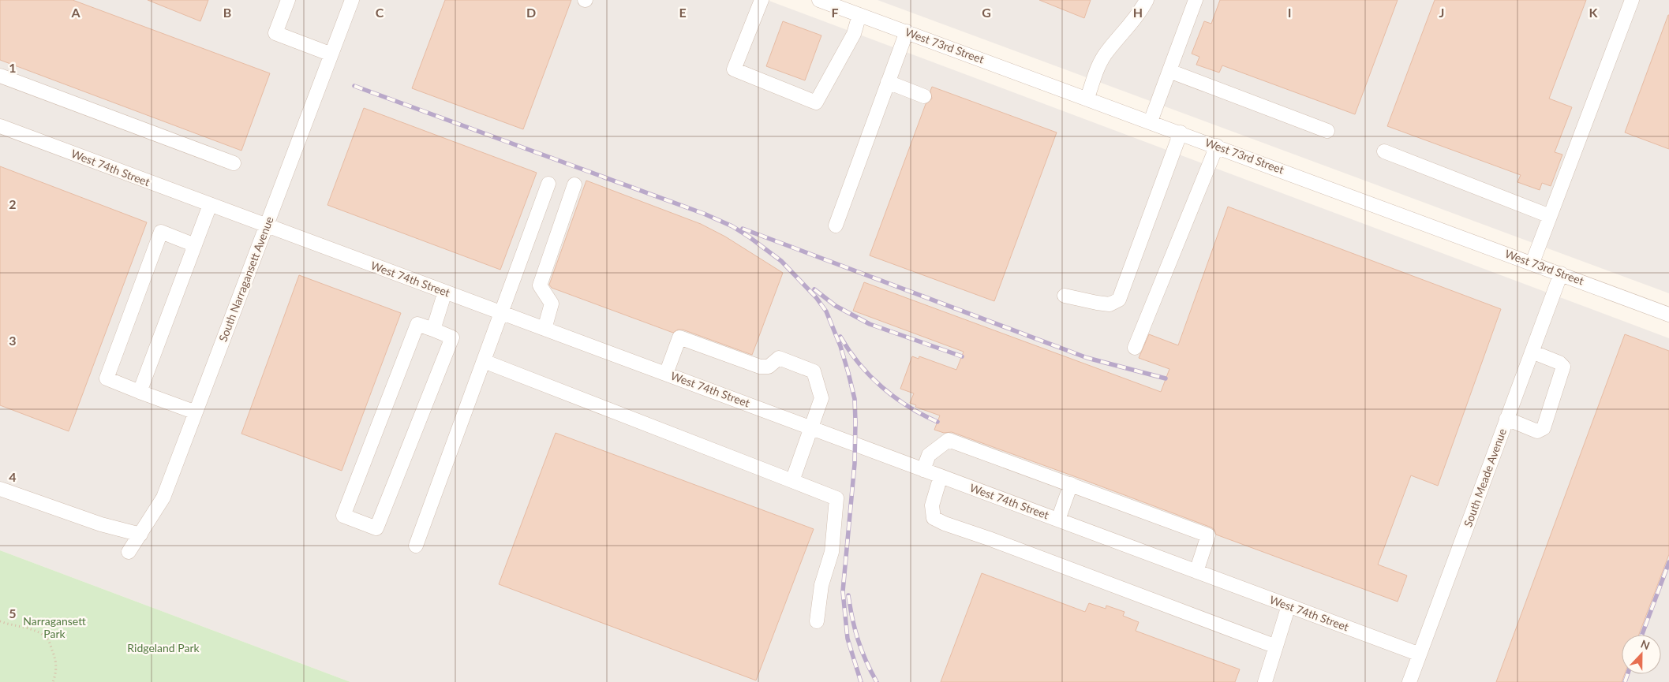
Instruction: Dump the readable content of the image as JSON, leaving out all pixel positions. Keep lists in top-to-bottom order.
{
  "streets": {
    "street": [
      "West 73rd Street",
      "West 74th Street",
      "South Narragansett Avenue",
      "South Meade Avenue"
    ]
  },
  "crossings": [
    ["West 73rd Street", "South Meade Avenue"],
    ["West 74th Street", "South Narragansett Avenue"],
    ["West 74th Street", "South Meade Avenue"]
  ],
  "parks": ["Narragansett Park", "Ridgeland Park"],
  "north": "top",
  "grid": {
    "columns": [
      "A",
      "B",
      "C",
      "D",
      "E",
      "F",
      "G",
      "H",
      "I",
      "J",
      "K"
    ],
    "rows": [
      "1",
      "2",
      "3",
      "4",
      "5"
    ]
  }
}
